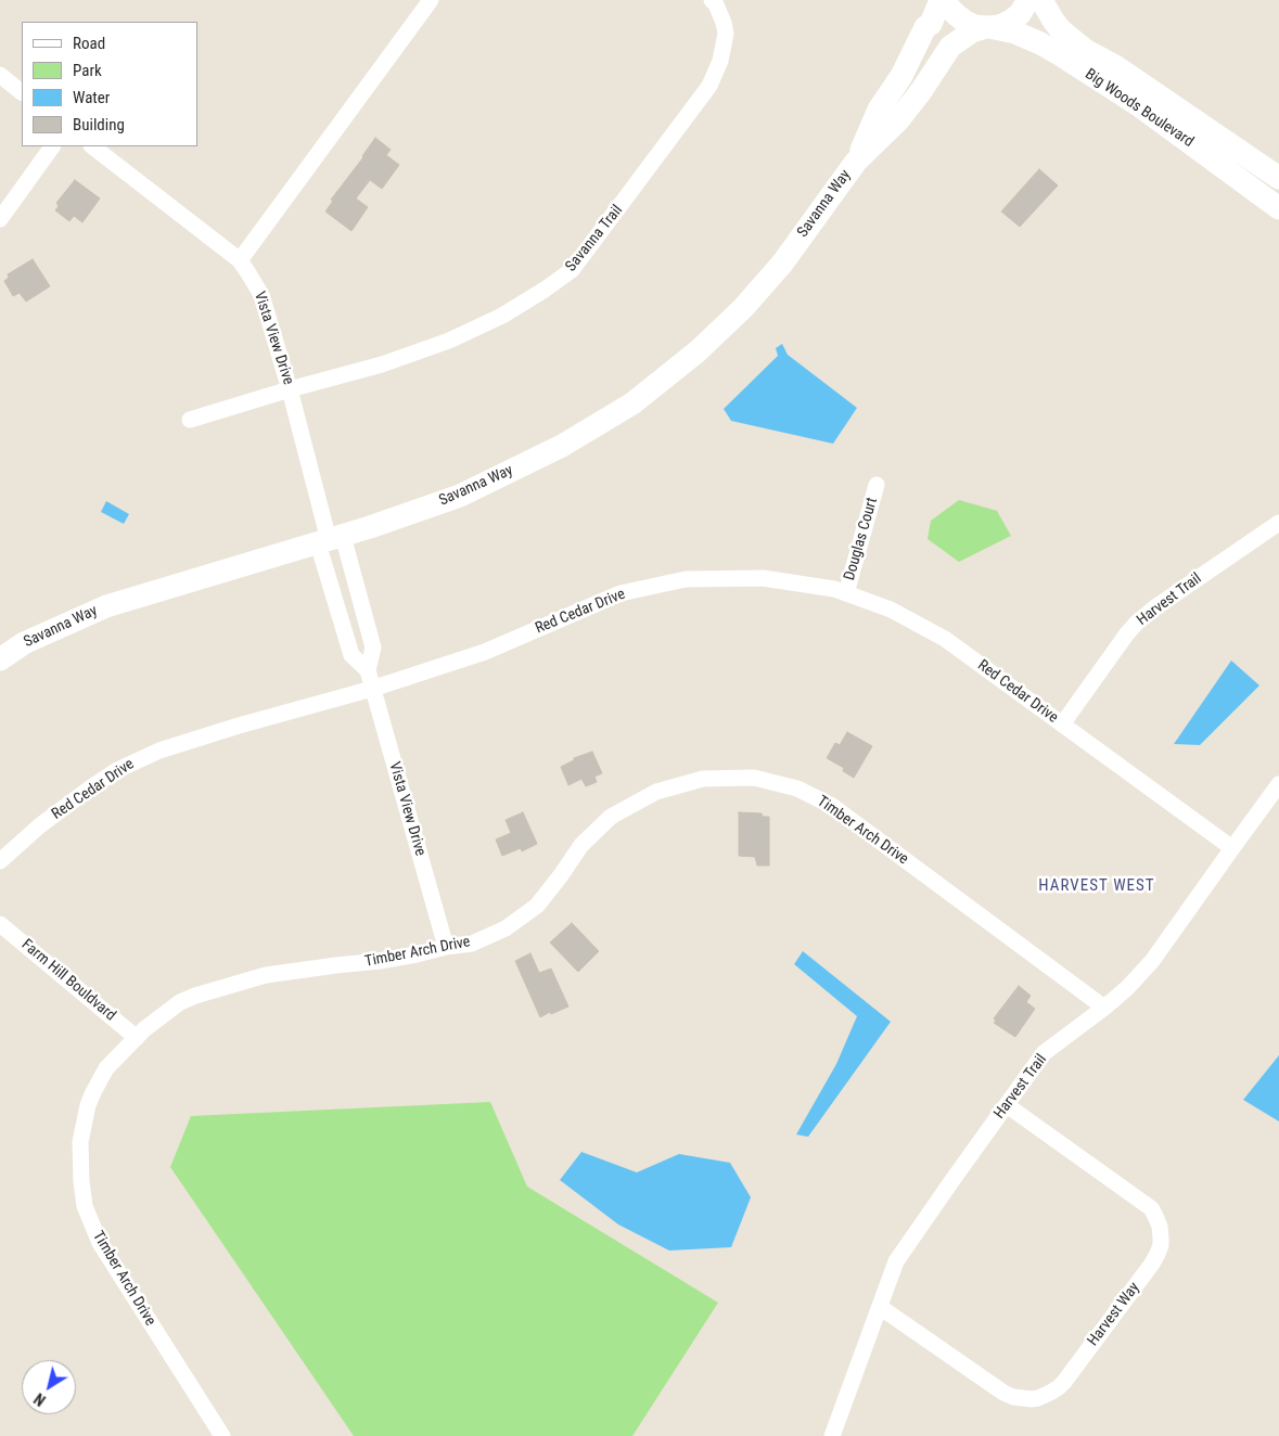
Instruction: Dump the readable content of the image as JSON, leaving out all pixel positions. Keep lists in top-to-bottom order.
{
  "streets": {
    "street": [
      "Big Woods Boulevard",
      "Savanna Way",
      "Savanna Trail",
      "Vista View Drive",
      "Douglas Court",
      "Harvest Trail",
      "Red Cedar Drive",
      "Timber Arch Drive",
      "Farm Hill Bouldvard",
      "Harvest Way"
    ]
  },
  "crossings": [
    ["Big Woods Boulevard", "Savanna Way"],
    ["Savanna Way", "Vista View Drive"],
    ["Savanna Trail", "Vista View Drive"],
    ["Vista View Drive", "Red Cedar Drive"],
    ["Vista View Drive", "Timber Arch Drive"],
    ["Douglas Court", "Red Cedar Drive"],
    ["Harvest Trail", "Red Cedar Drive"],
    ["Harvest Trail", "Timber Arch Drive"],
    ["Harvest Trail", "Harvest Way"],
    ["Timber Arch Drive", "Farm Hill Bouldvard"]
  ],
  "districts": ["HARVEST WEST"],
  "legend": [
    "Road",
    "Park",
    "Water",
    "Building"
  ],
  "north": "bottom left"
}
